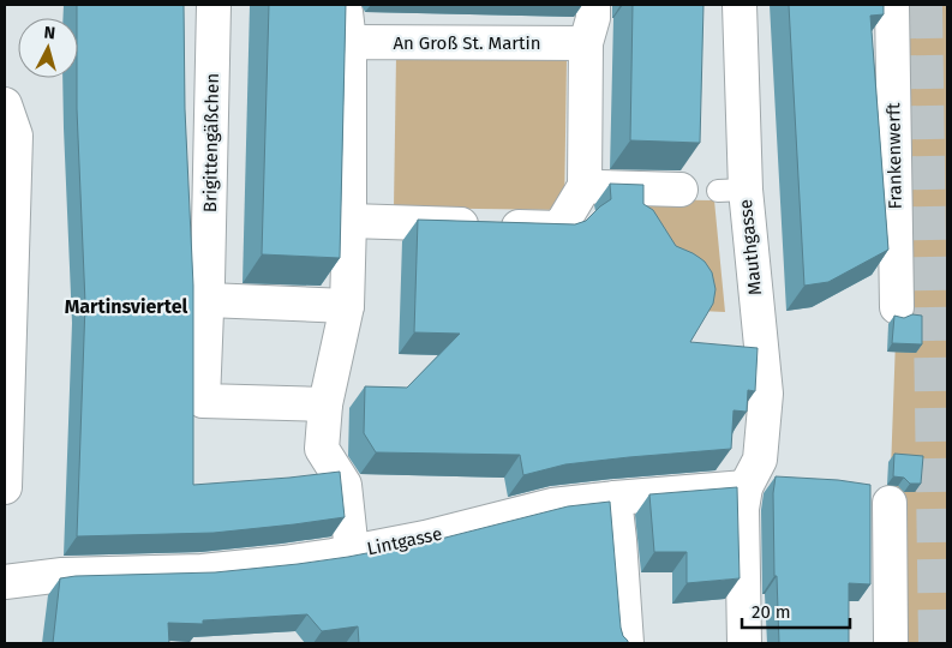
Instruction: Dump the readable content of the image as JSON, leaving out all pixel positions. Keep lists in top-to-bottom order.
{
  "streets": {
    "street": [
      "An Groß St. Martin",
      "Brigittengäßchen",
      "Frankenwerft",
      "Mauthgasse",
      "Lintgasse"
    ]
  },
  "crossings": [
    ["An Groß St. Martin", "Lintgasse"],
    ["Mauthgasse", "Lintgasse"]
  ],
  "districts": ["Martinsviertel"],
  "scale_bar": "20 m",
  "north": "top"
}
